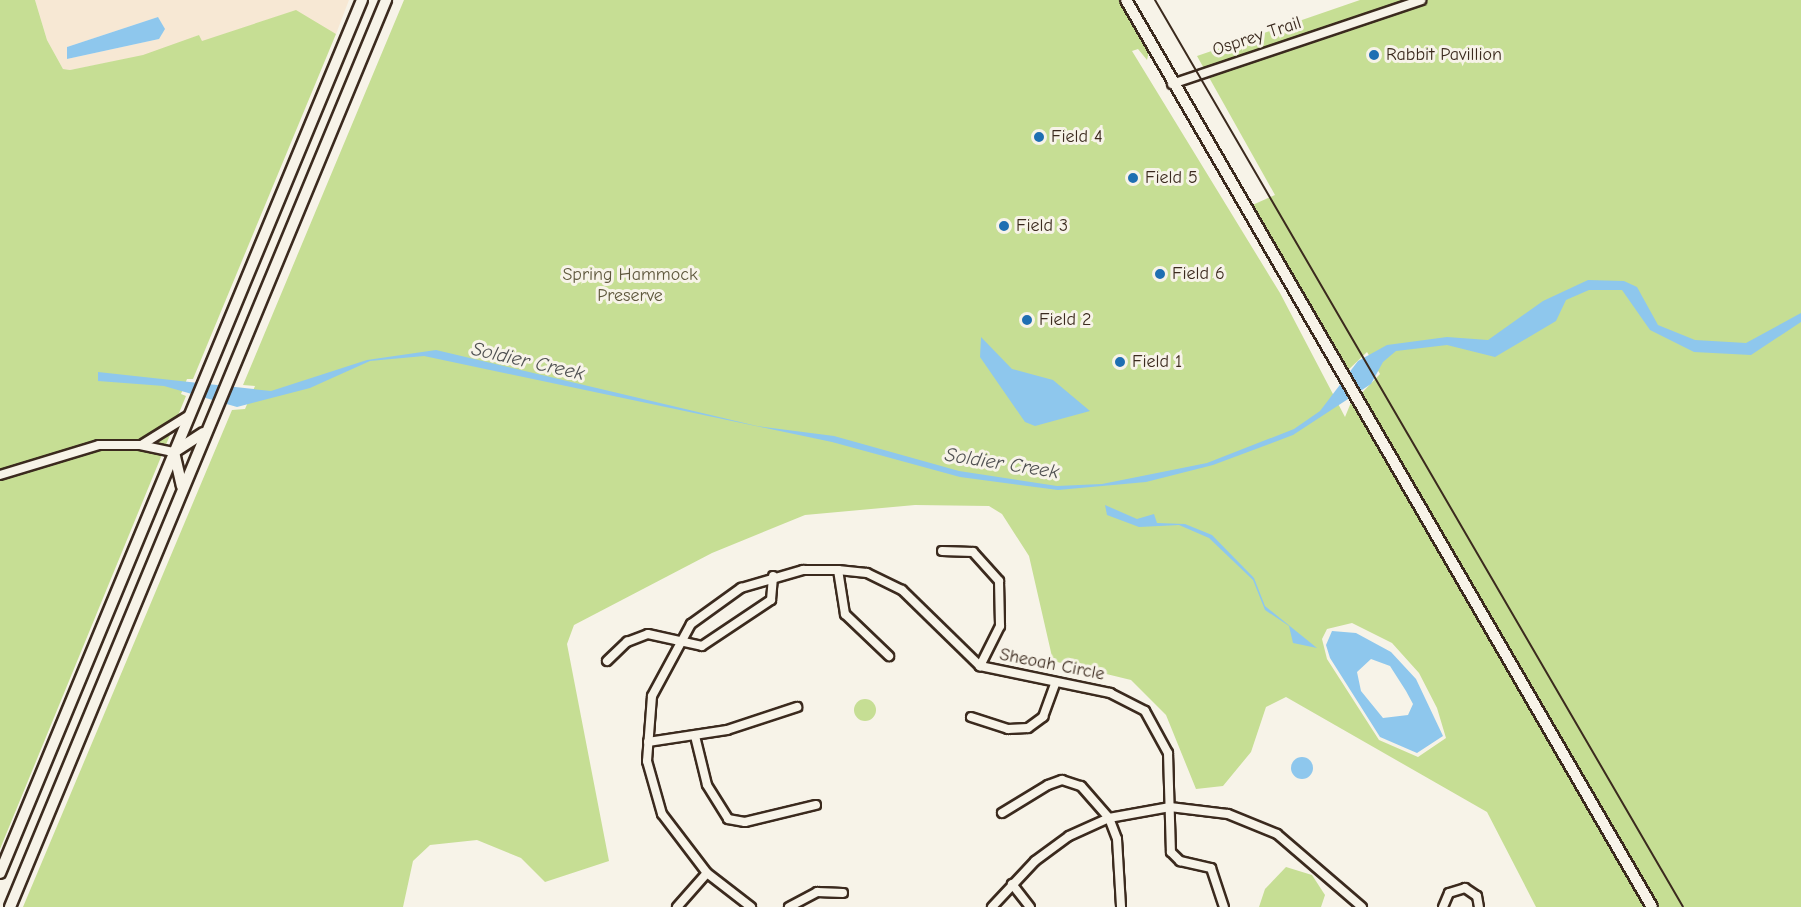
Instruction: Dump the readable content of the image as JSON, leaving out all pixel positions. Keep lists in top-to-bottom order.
{
  "streets": {
    "street": ["Osprey Trail", "Sheoah Circle"]
  },
  "water": ["Soldier Creek"],
  "parks": ["Spring Hammock Preserve"],
  "places": [
    "Rabbit Pavillion",
    "Field 4",
    "Field 5",
    "Field 3",
    "Field 6",
    "Field 2",
    "Field 1"
  ]
}
